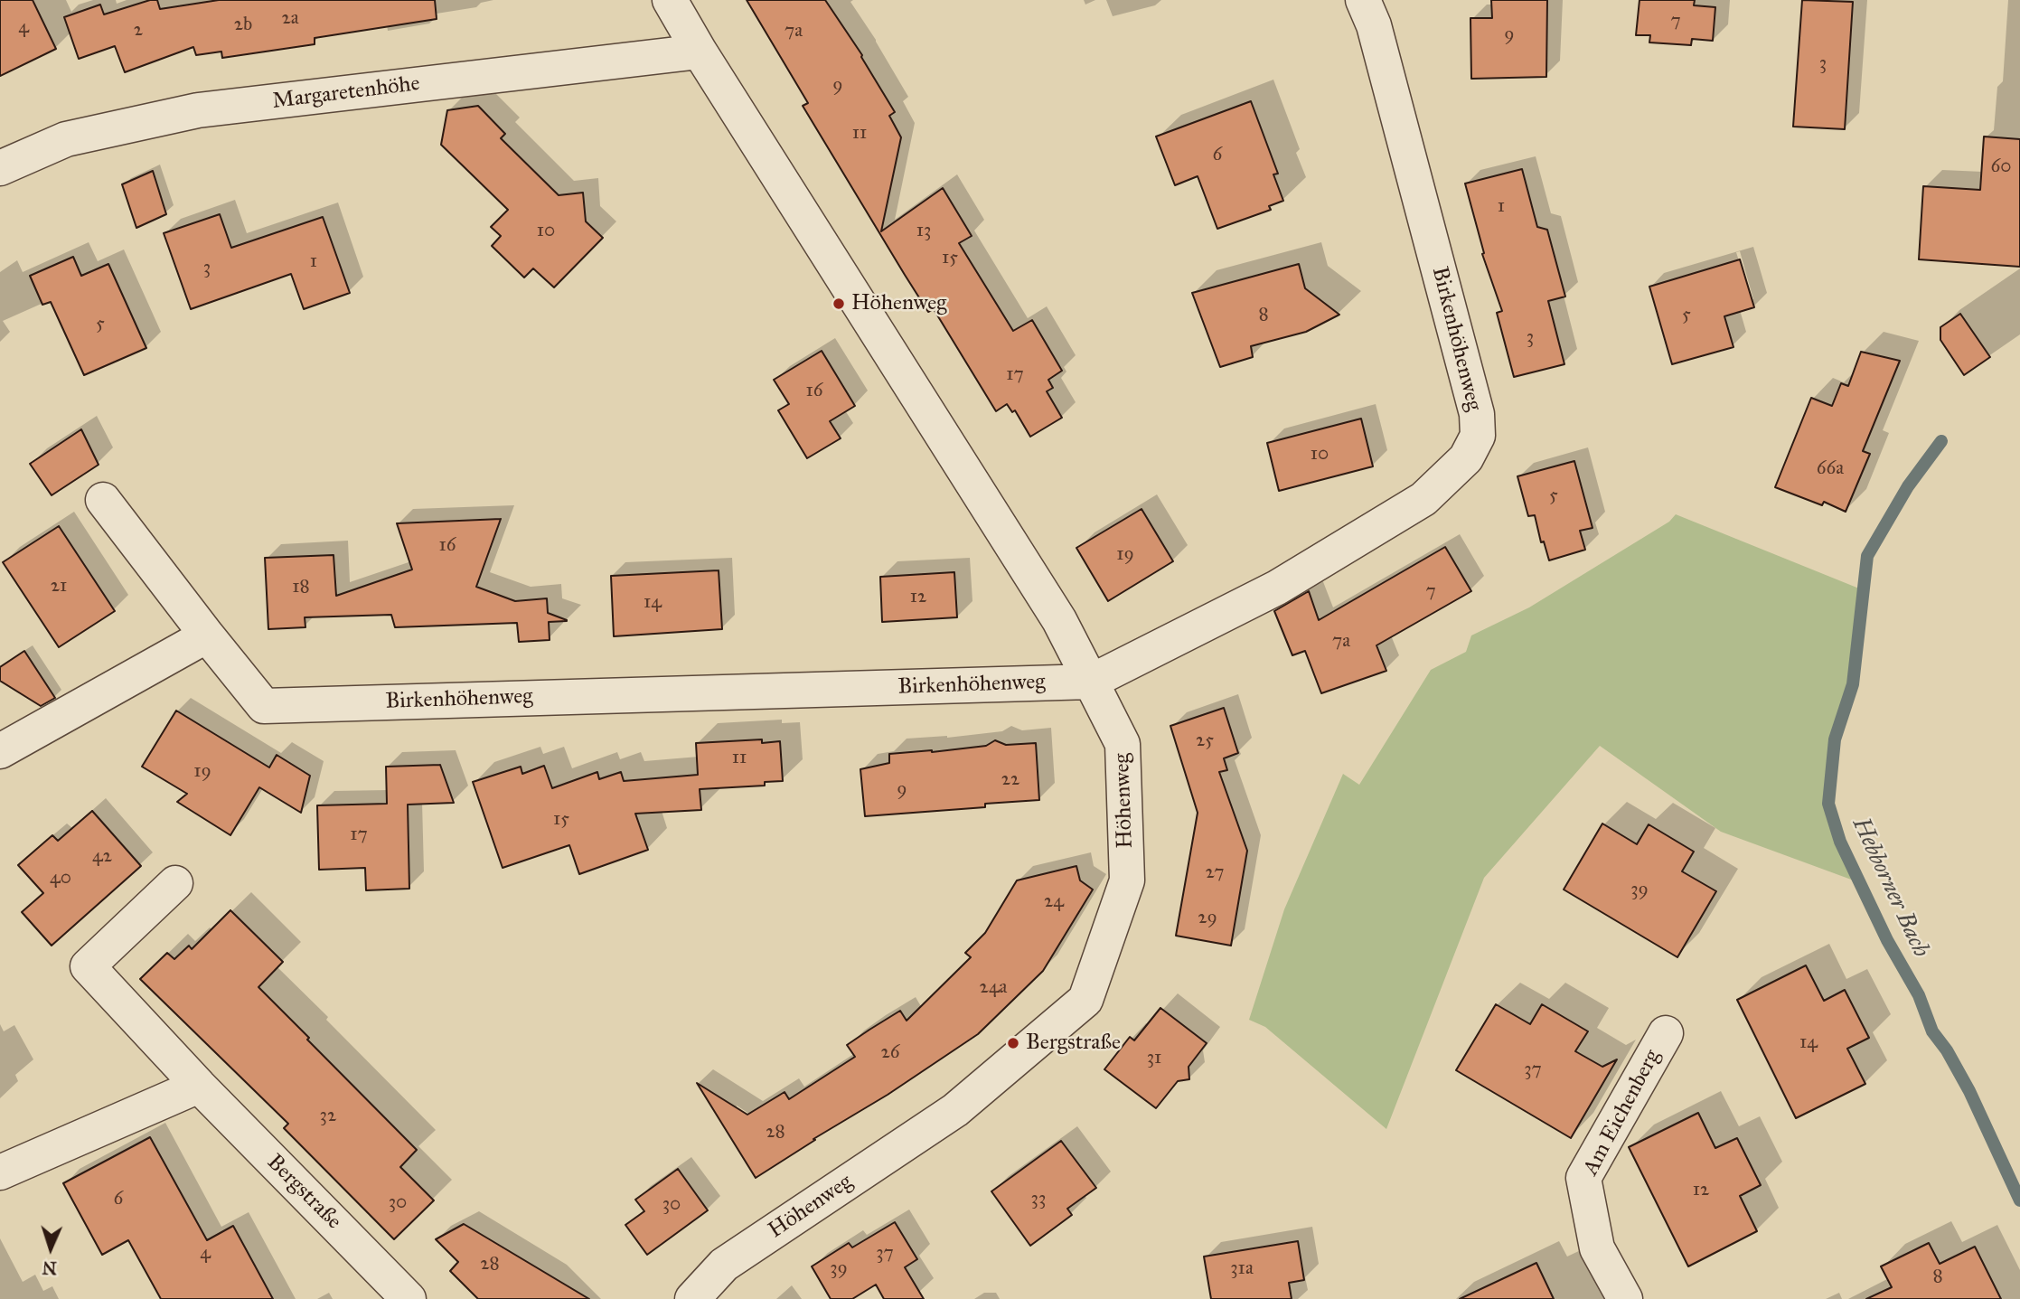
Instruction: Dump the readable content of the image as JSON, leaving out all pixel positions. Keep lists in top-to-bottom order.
{
  "streets": {
    "street": [
      "Margaretenhöhe",
      "Birkenhöhenweg",
      "Höhenweg",
      "Am Eichenberg",
      "Bergstraße"
    ]
  },
  "crossings": [
    ["Margaretenhöhe", "Höhenweg"],
    ["Birkenhöhenweg", "Höhenweg"]
  ],
  "water": ["Hebborner Bach"],
  "places": ["Höhenweg", "Bergstraße"],
  "house_numbers": [
    "2a",
    "7",
    "2b",
    "4",
    "2",
    "7a",
    "9",
    "3",
    "9",
    "11",
    "6",
    "60",
    "1",
    "10",
    "13",
    "15",
    "1",
    "3",
    "8",
    "5",
    "5",
    "3",
    "17",
    "16",
    "10",
    "66a",
    "5",
    "16",
    "19",
    "21",
    "18",
    "7",
    "12",
    "14",
    "7a",
    "25",
    "11",
    "19",
    "22",
    "9",
    "15",
    "17",
    "42",
    "27",
    "40",
    "39",
    "24",
    "29",
    "24a",
    "14",
    "26",
    "31",
    "37",
    "32",
    "28",
    "12",
    "6",
    "33",
    "30",
    "30",
    "4",
    "37",
    "28",
    "39",
    "31a",
    "8"
  ],
  "north": "bottom"
}
